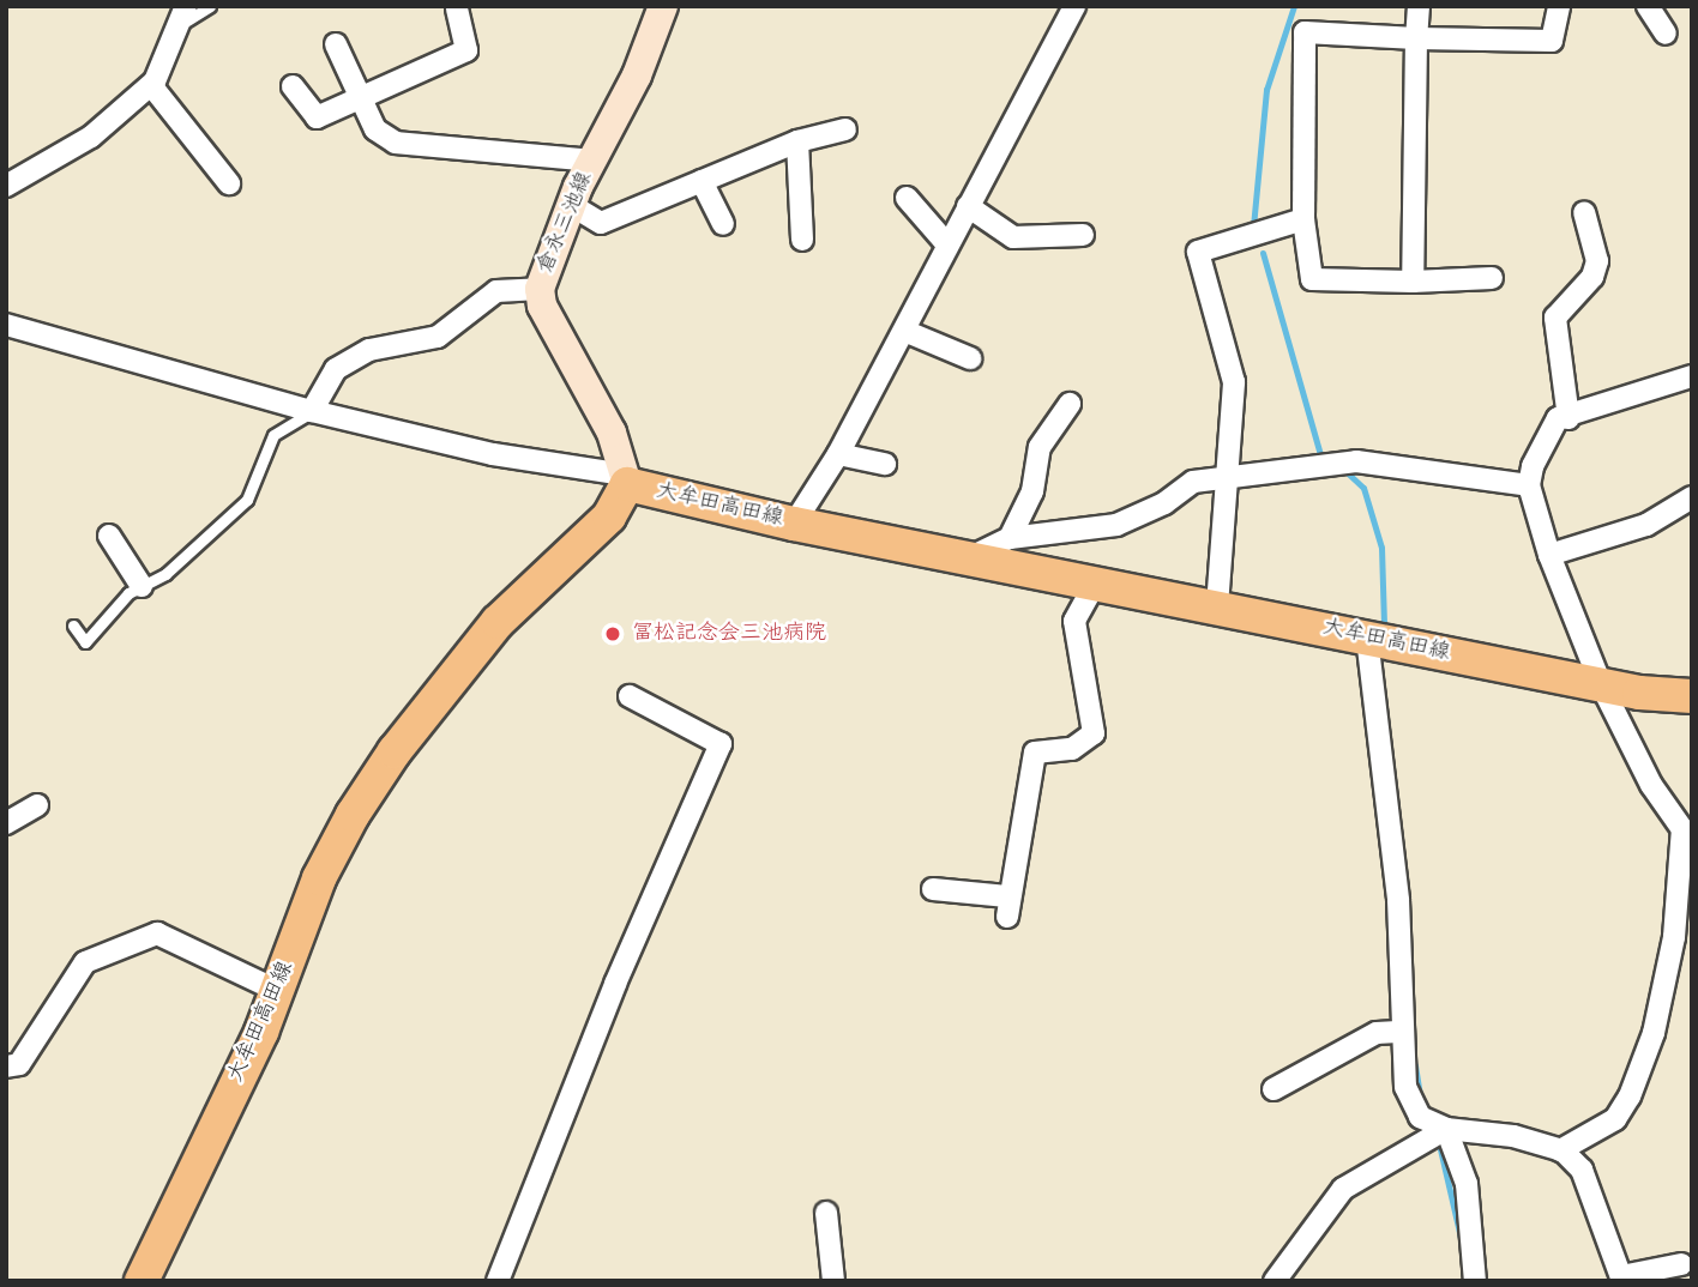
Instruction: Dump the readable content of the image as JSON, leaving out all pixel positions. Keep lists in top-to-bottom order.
{
  "streets": {
    "main road": ["倉永三池線", "大牟田高田線"]
  },
  "crossings": [
    ["倉永三池線", "大牟田高田線"]
  ],
  "places": ["冨松記念会三池病院"]
}
